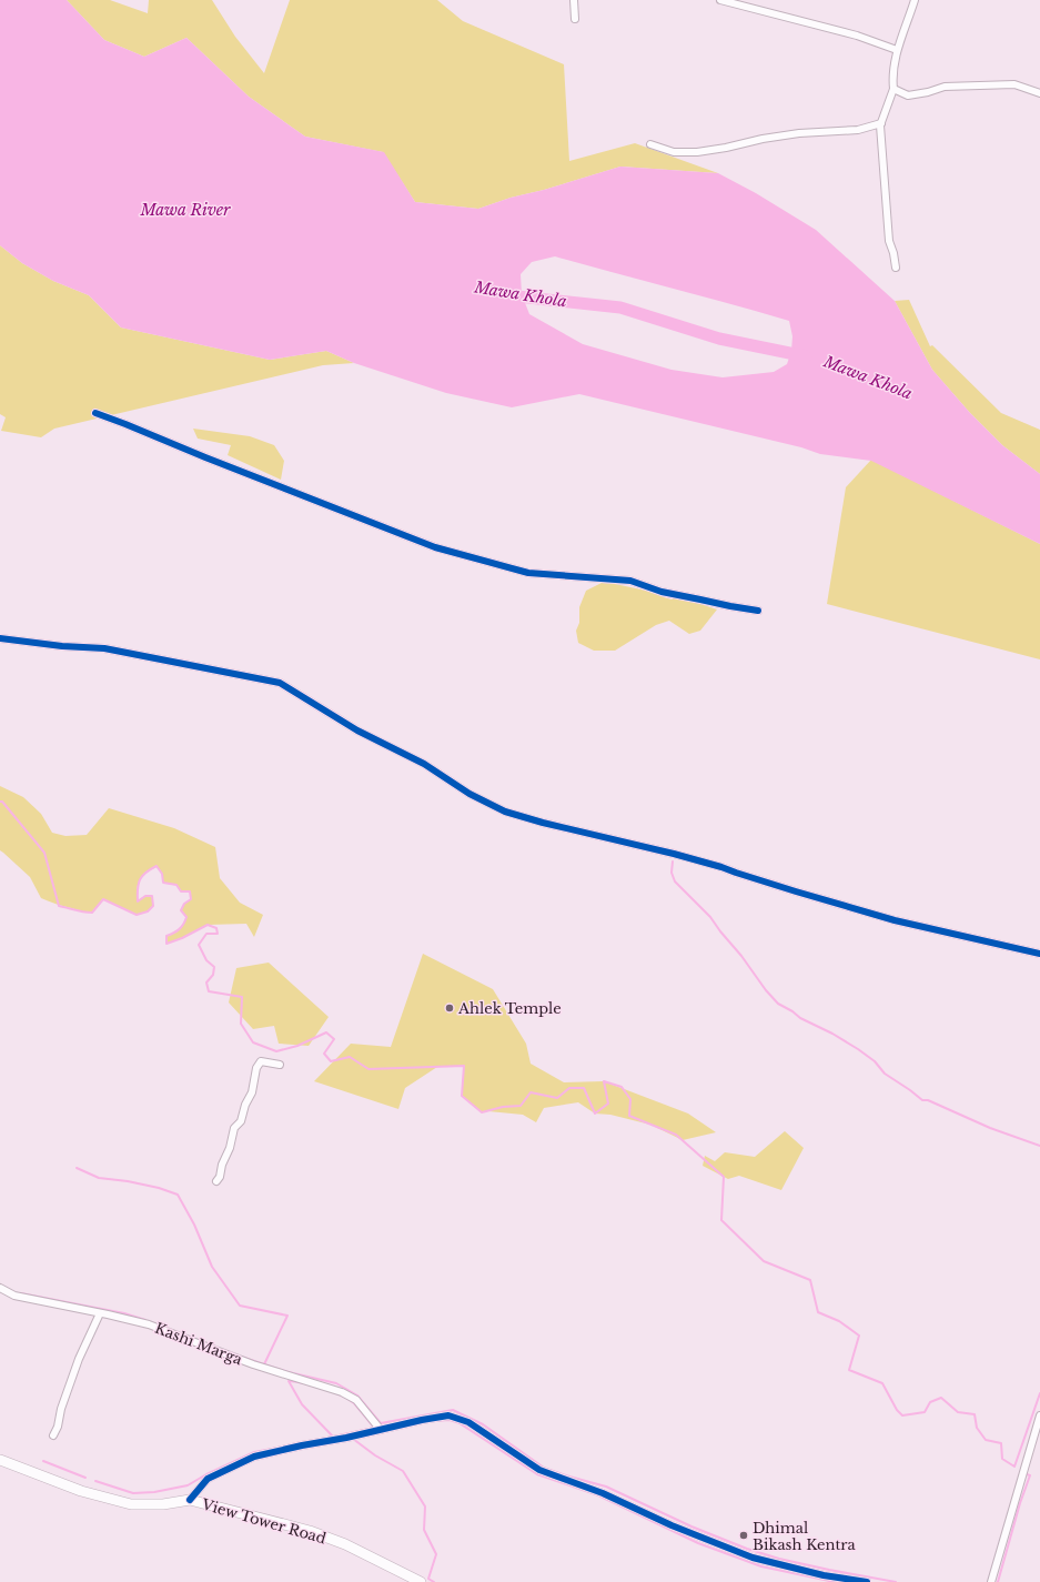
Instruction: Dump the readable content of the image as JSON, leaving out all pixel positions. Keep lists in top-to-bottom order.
{
  "streets": {
    "street": ["Kashi Marga", "View Tower Road"]
  },
  "water": ["Mawa River", "Mawa Khola"],
  "places": ["Ahlek Temple", "Dhimal Bikash Kentra"]
}
